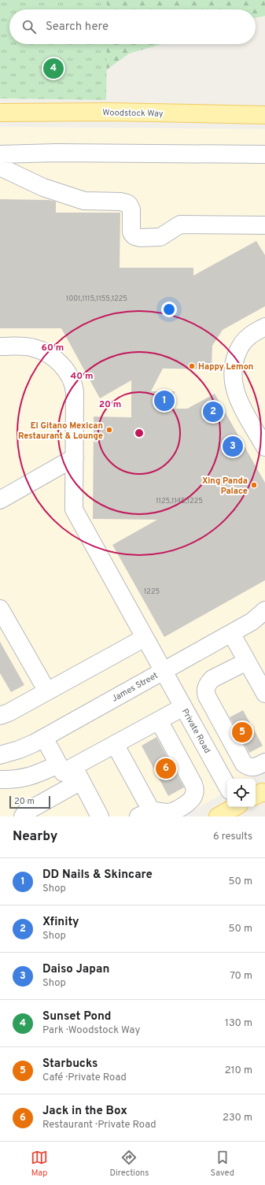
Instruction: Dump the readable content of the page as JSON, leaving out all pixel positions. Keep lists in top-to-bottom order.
{
  "streets": {
    "main road": ["Woodstock Way"],
    "street": ["James Street", "Private Road"]
  },
  "crossings": [
    ["James Street", "Private Road"]
  ],
  "places": ["Happy Lemon", "El Gitano Mexican Restaurant & Lounge", "Xing Panda Palace"],
  "house_numbers": ["1001,1115,1155,1225", "1125,1145,1225", "1225"],
  "scale_bar": "20 m",
  "page": {
    "search": "Search here",
    "pins": [
      "4",
      "1",
      "2",
      "3",
      "5",
      "6"
    ],
    "scale": "20 m",
    "heading": ["Nearby", "6 results"],
    "list": [
      {
        "mark": "1",
        "name": "DD Nails & Skincare",
        "note": "Shop",
        "value": "50 m"
      },
      {
        "mark": "2",
        "name": "Xfinity",
        "note": "Shop",
        "value": "50 m"
      },
      {
        "mark": "3",
        "name": "Daiso Japan",
        "note": "Shop",
        "value": "70 m"
      },
      {
        "mark": "4",
        "name": "Sunset Pond",
        "note": "Park · Woodstock Way",
        "value": "130 m"
      },
      {
        "mark": "5",
        "name": "Starbucks",
        "note": "Café · Private Road",
        "value": "210 m"
      },
      {
        "mark": "6",
        "name": "Jack in the Box",
        "note": "Restaurant · Private Road",
        "value": "230 m"
      }
    ],
    "nav": ["Map", "Directions", "Saved"]
  },
  "rings": ["60 m", "40 m", "20 m"]
}
